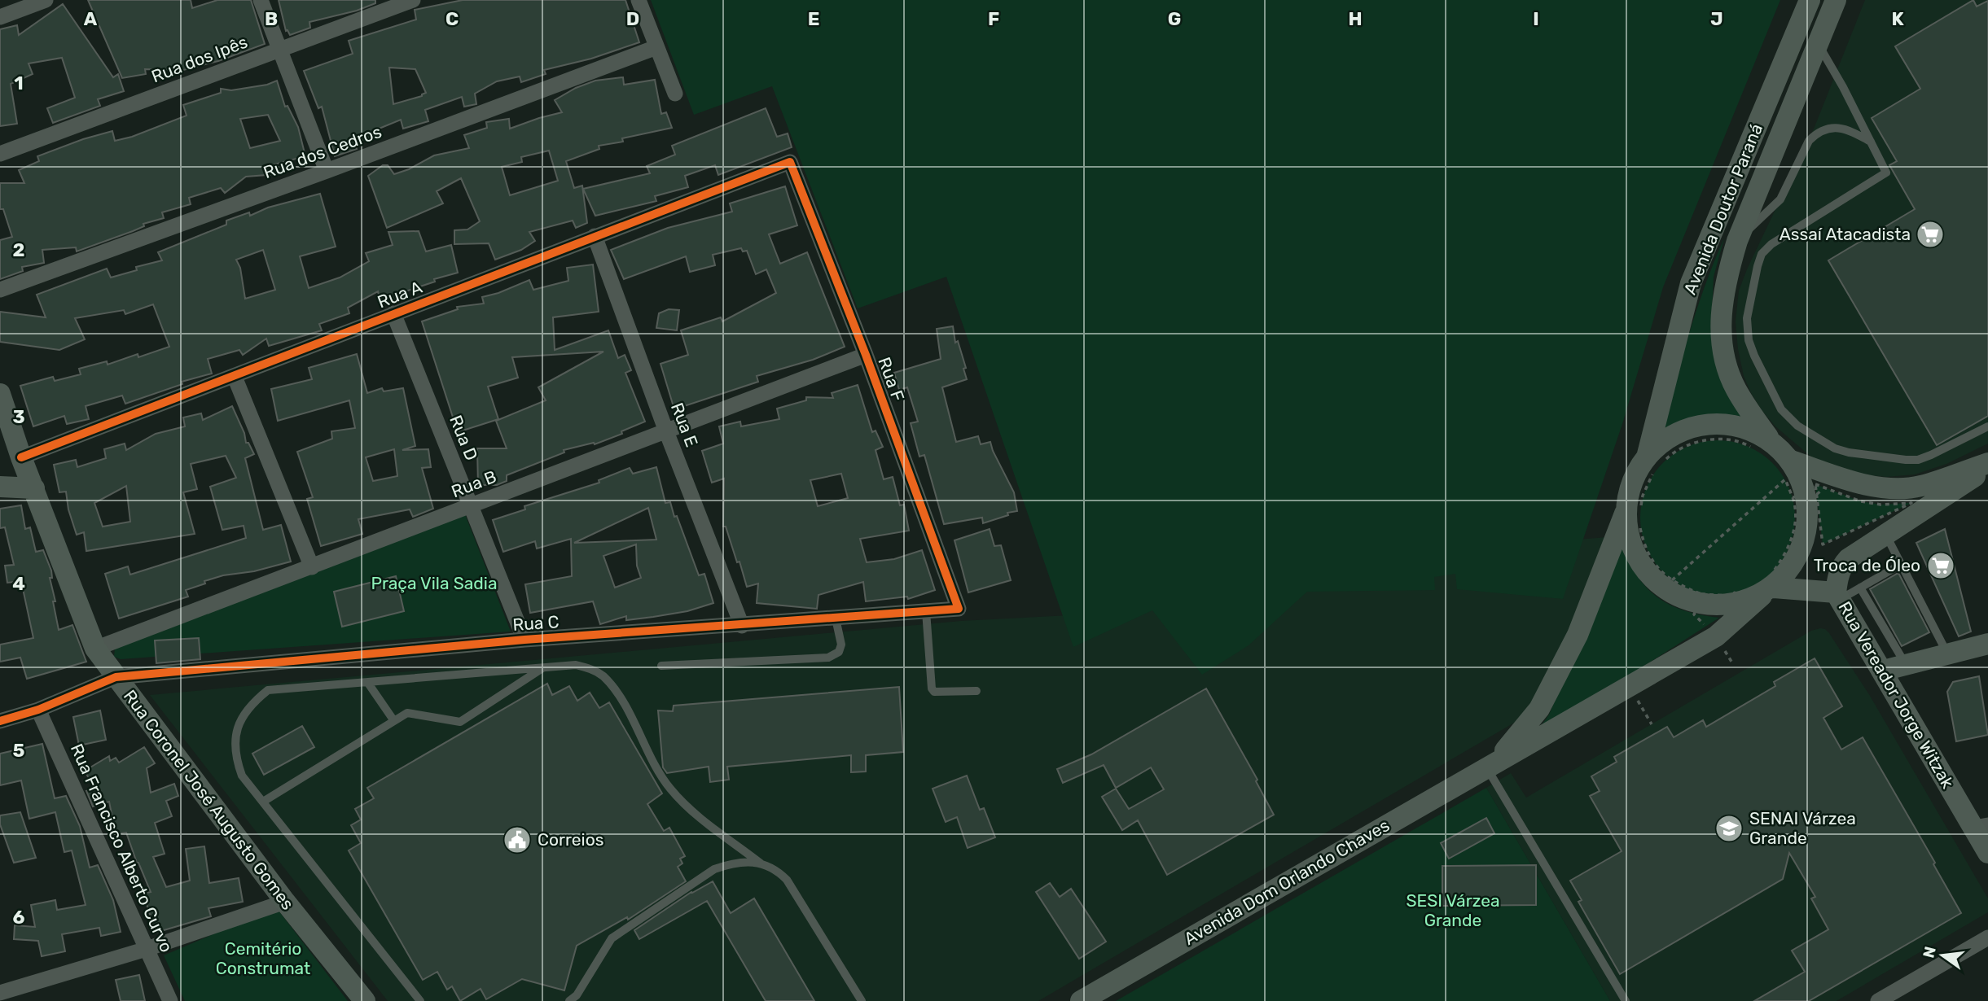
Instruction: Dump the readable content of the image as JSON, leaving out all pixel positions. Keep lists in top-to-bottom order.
{
  "streets": {
    "main road": [
      "Avenida Doutor Paraná",
      "Rua Vereador Jorge Witzak",
      "Rua Coronel José Augusto Gomes",
      "Avenida Dom Orlando Chaves"
    ],
    "street": [
      "Rua dos Ipês",
      "Rua dos Cedros",
      "Rua A",
      "Rua F",
      "Rua E",
      "Rua D",
      "Rua B",
      "Rua C",
      "Rua Francisco Alberto Curvo"
    ]
  },
  "crossings": [
    ["Rua A", "Rua F"],
    ["Rua A", "Rua E"],
    ["Rua A", "Rua D"],
    ["Rua A", "Rua Coronel José Augusto Gomes"],
    ["Rua F", "Rua B"],
    ["Rua F", "Rua C"],
    ["Rua E", "Rua B"],
    ["Rua E", "Rua C"],
    ["Rua D", "Rua B"],
    ["Rua D", "Rua C"],
    ["Rua B", "Rua Coronel José Augusto Gomes"],
    ["Rua C", "Rua Coronel José Augusto Gomes"],
    ["Rua C", "Rua Francisco Alberto Curvo"],
    ["Rua Vereador Jorge Witzak", "Avenida Dom Orlando Chaves"]
  ],
  "parks": ["Praça Vila Sadia", "SESI Várzea Grande", "Cemitério Construmat"],
  "places": {
    "supermarket": ["Assaí Atacadista", "Troca de Óleo"],
    "school or university": ["SENAI Várzea Grande"],
    "public building": ["Correios"]
  },
  "north": "left",
  "grid": {
    "columns": [
      "A",
      "B",
      "C",
      "D",
      "E",
      "F",
      "G",
      "H",
      "I",
      "J",
      "K"
    ],
    "rows": [
      "1",
      "2",
      "3",
      "4",
      "5",
      "6"
    ]
  }
}
